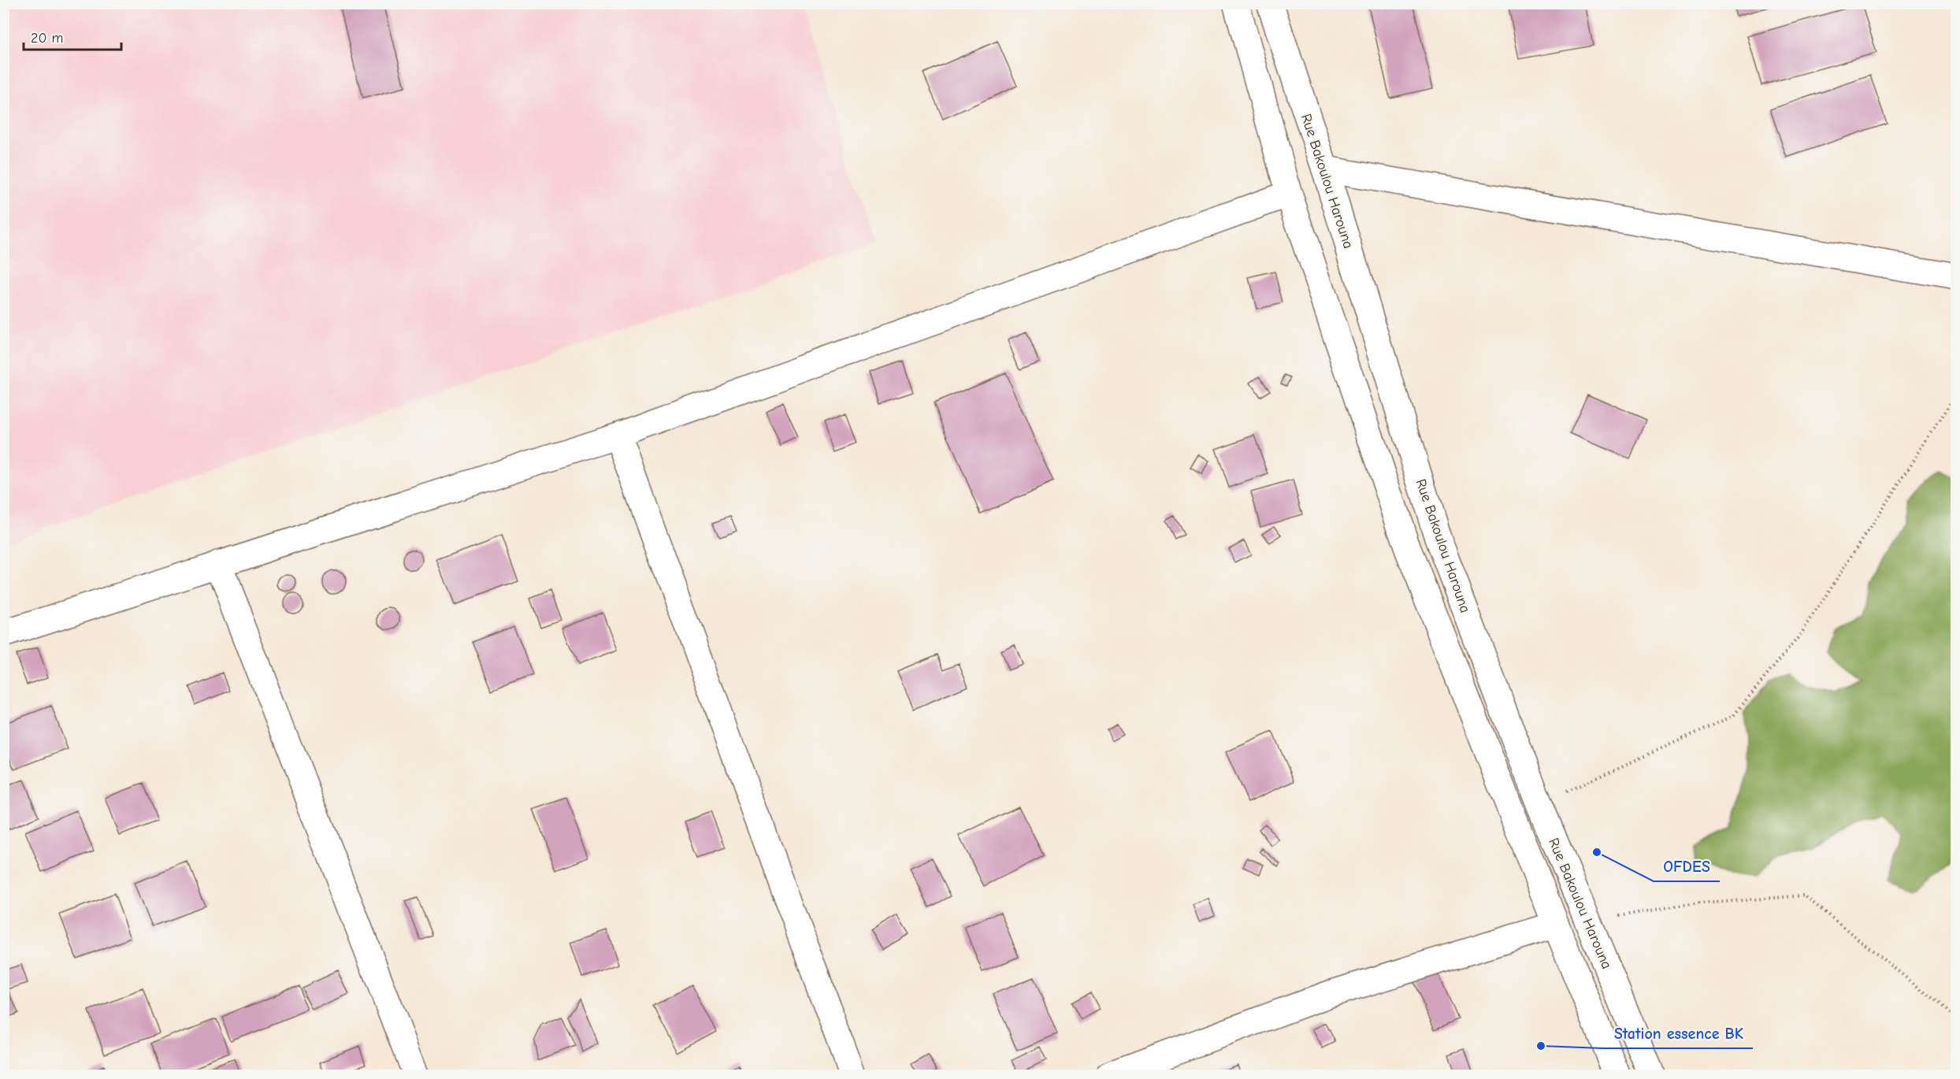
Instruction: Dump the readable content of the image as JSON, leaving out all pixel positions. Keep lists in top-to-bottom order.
{
  "streets": {
    "main road": ["Rue Bakoulou Harouna"]
  },
  "places": ["OFDES", "Station essence BK"],
  "scale_bar": "20 m"
}
